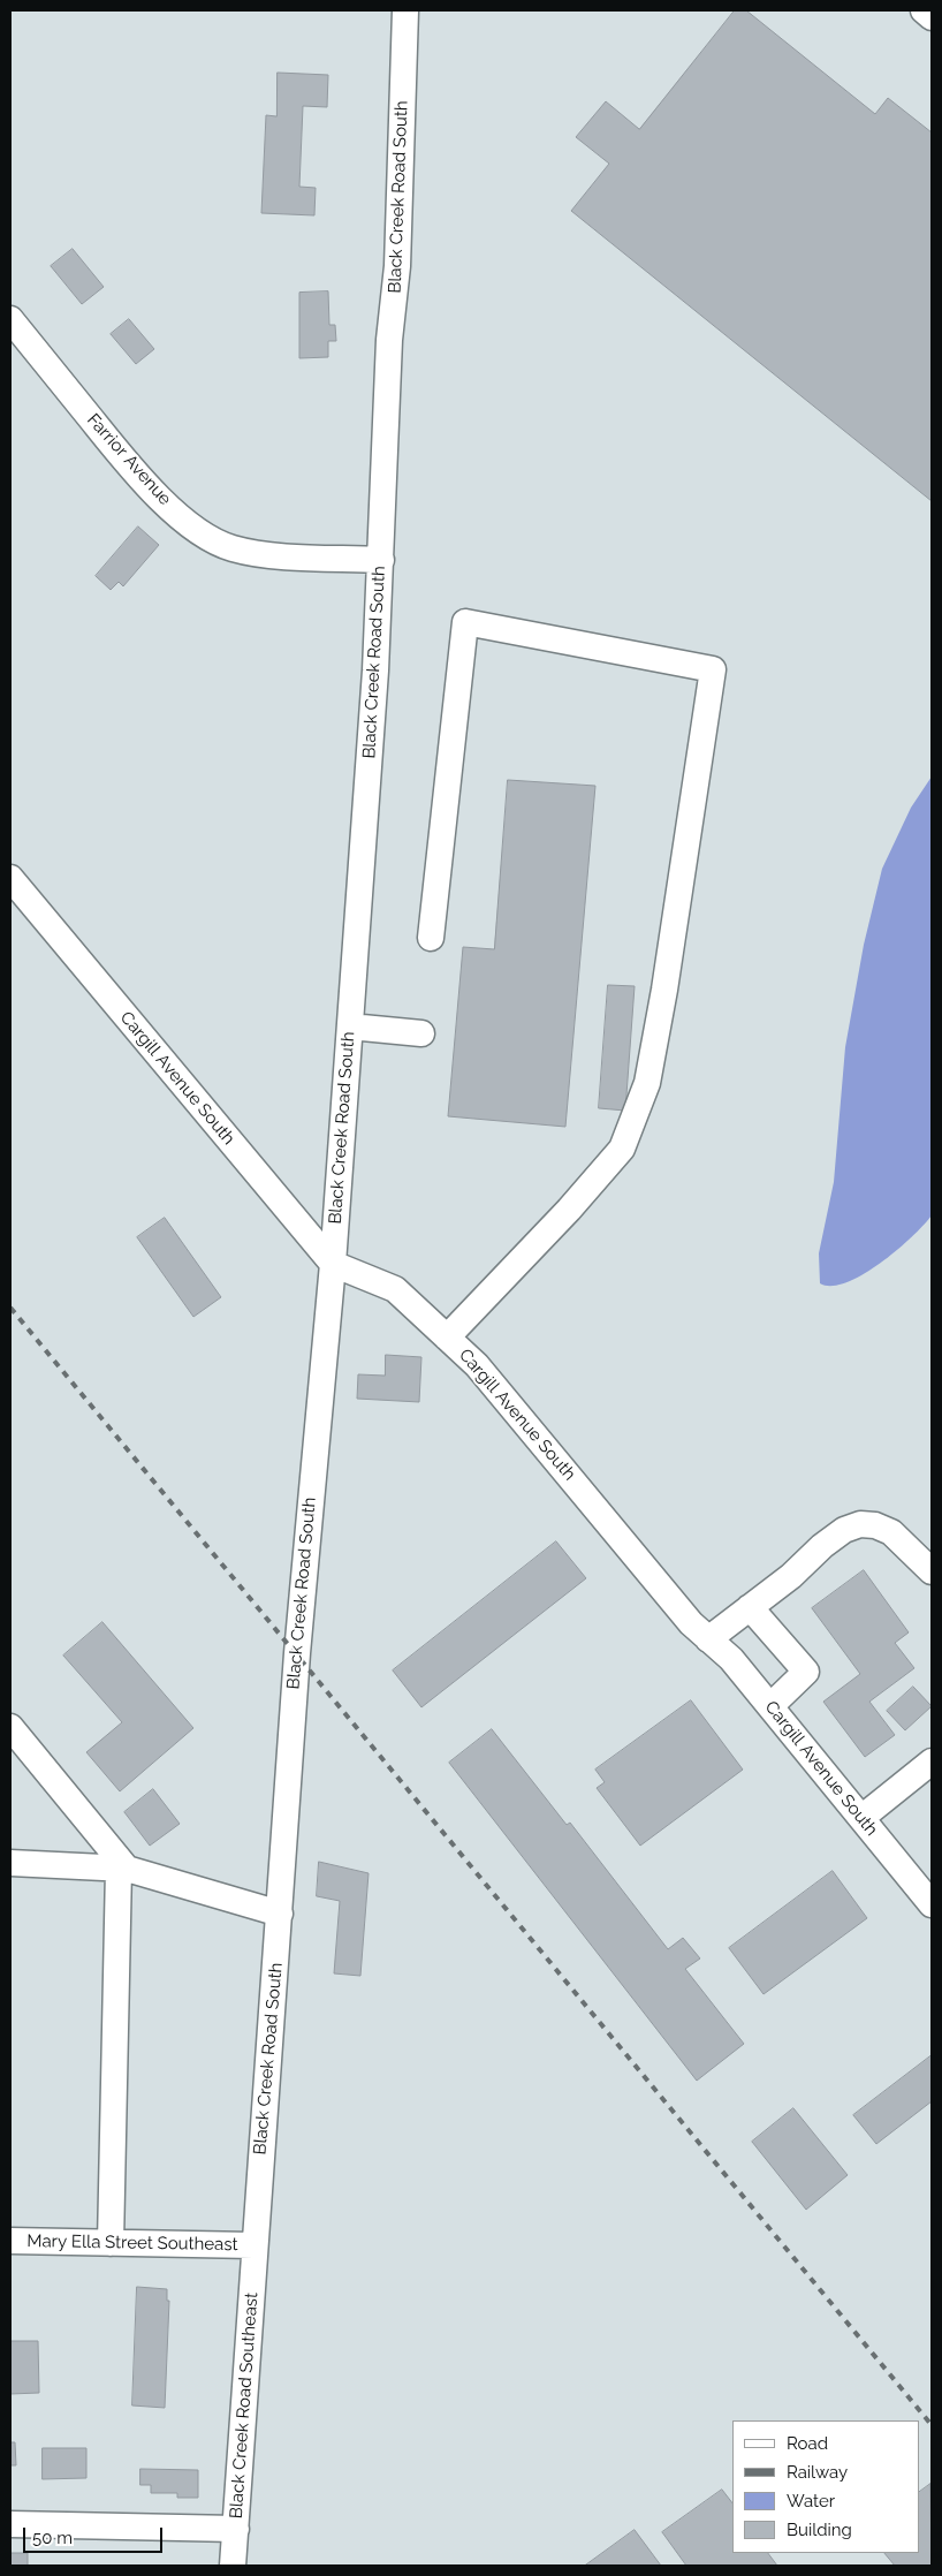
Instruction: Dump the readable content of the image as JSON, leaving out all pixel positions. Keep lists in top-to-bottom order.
{
  "streets": {
    "street": [
      "Black Creek Road South",
      "Farrior Avenue",
      "Cargill Avenue South",
      "Mary Ella Street Southeast",
      "Black Creek Road Southeast"
    ]
  },
  "crossings": [
    ["Black Creek Road South", "Farrior Avenue"],
    ["Black Creek Road South", "Cargill Avenue South"],
    ["Black Creek Road South", "Mary Ella Street Southeast"],
    ["Black Creek Road South", "Black Creek Road Southeast"],
    ["Mary Ella Street Southeast", "Black Creek Road Southeast"]
  ],
  "legend": [
    "Road",
    "Railway",
    "Water",
    "Building"
  ],
  "scale_bar": "50 m"
}
